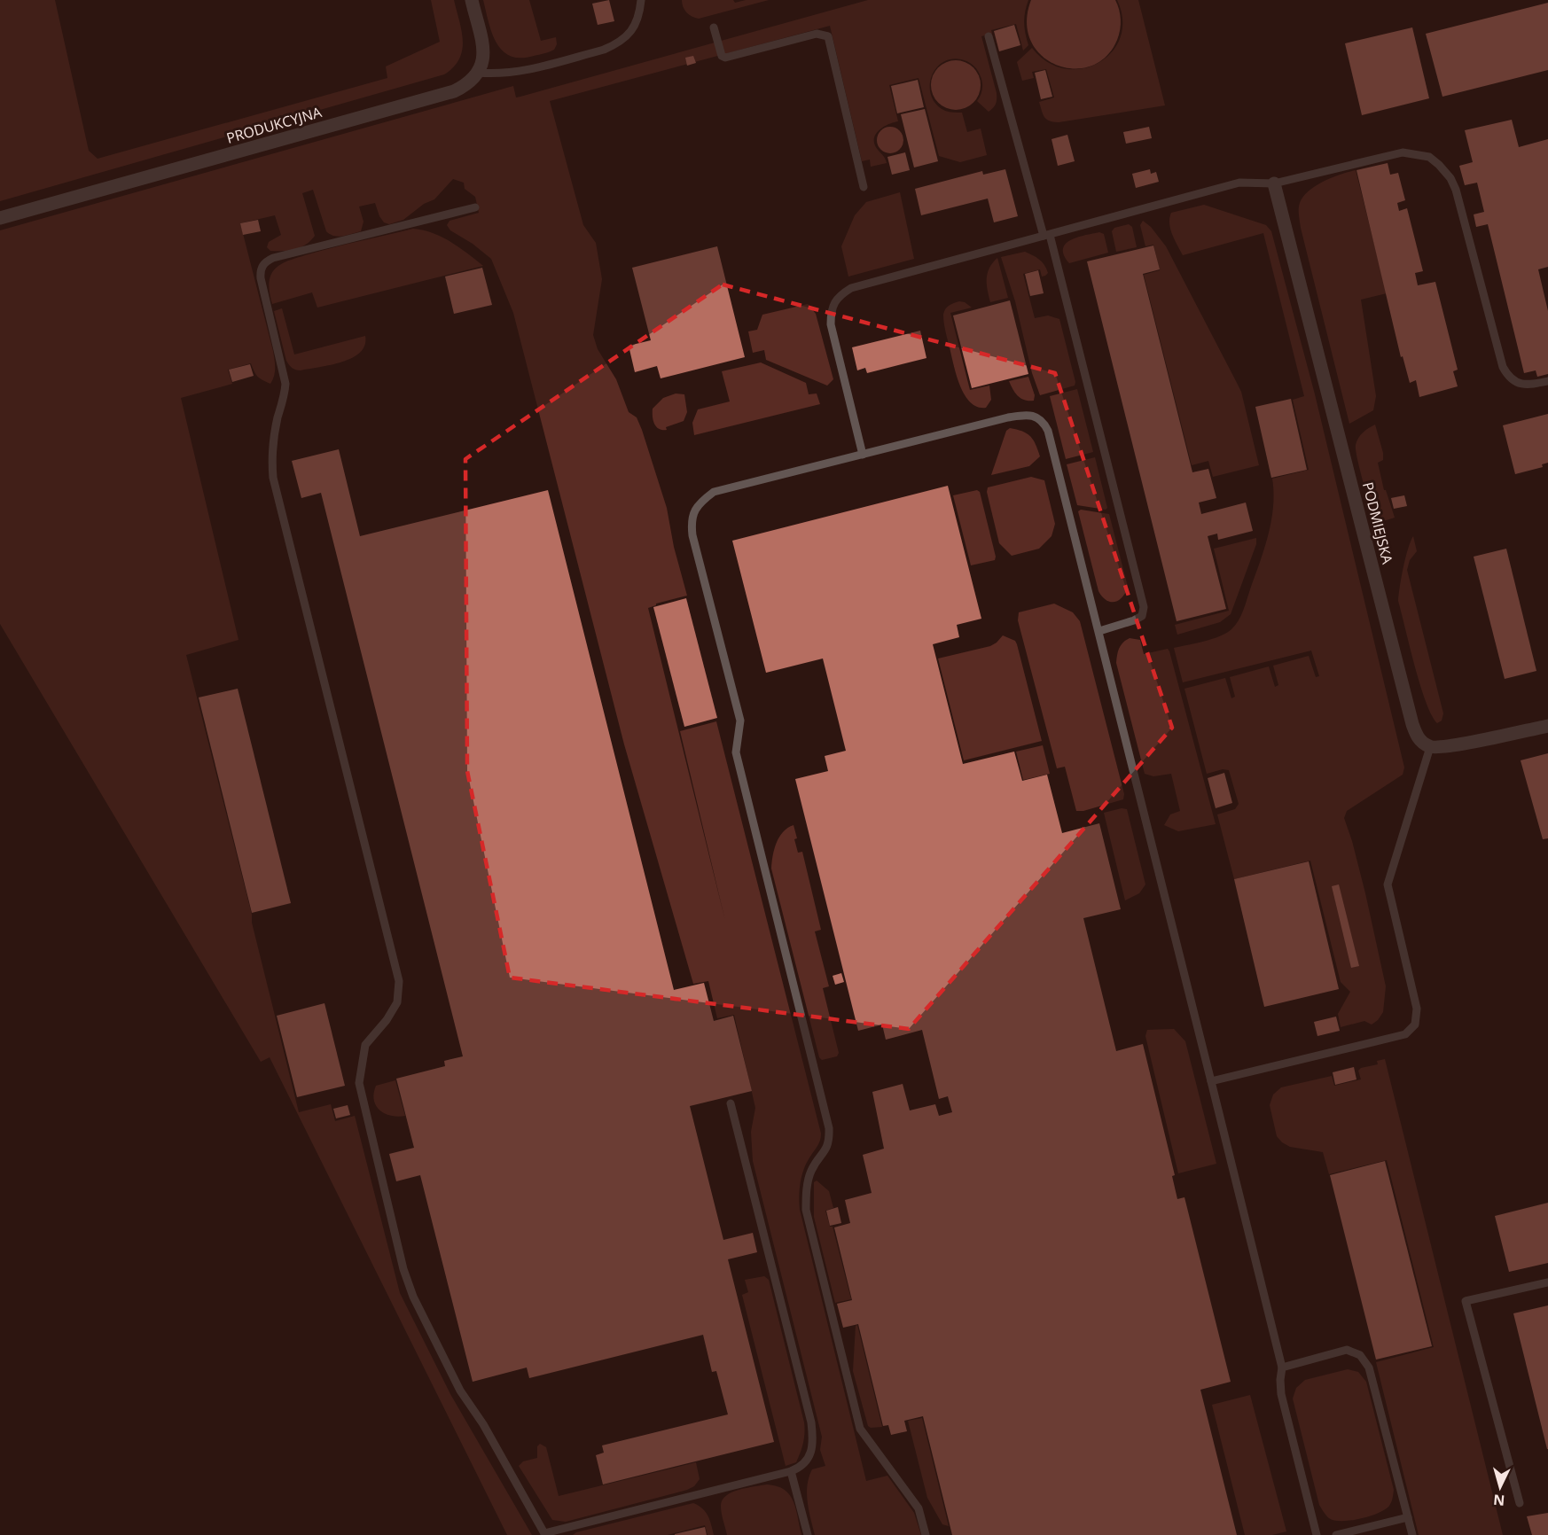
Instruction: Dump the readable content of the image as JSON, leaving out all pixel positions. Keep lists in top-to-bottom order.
{
  "streets": {
    "street": ["PRODUKCYJNA", "PODMIEJSKA"]
  },
  "north": "bottom"
}
